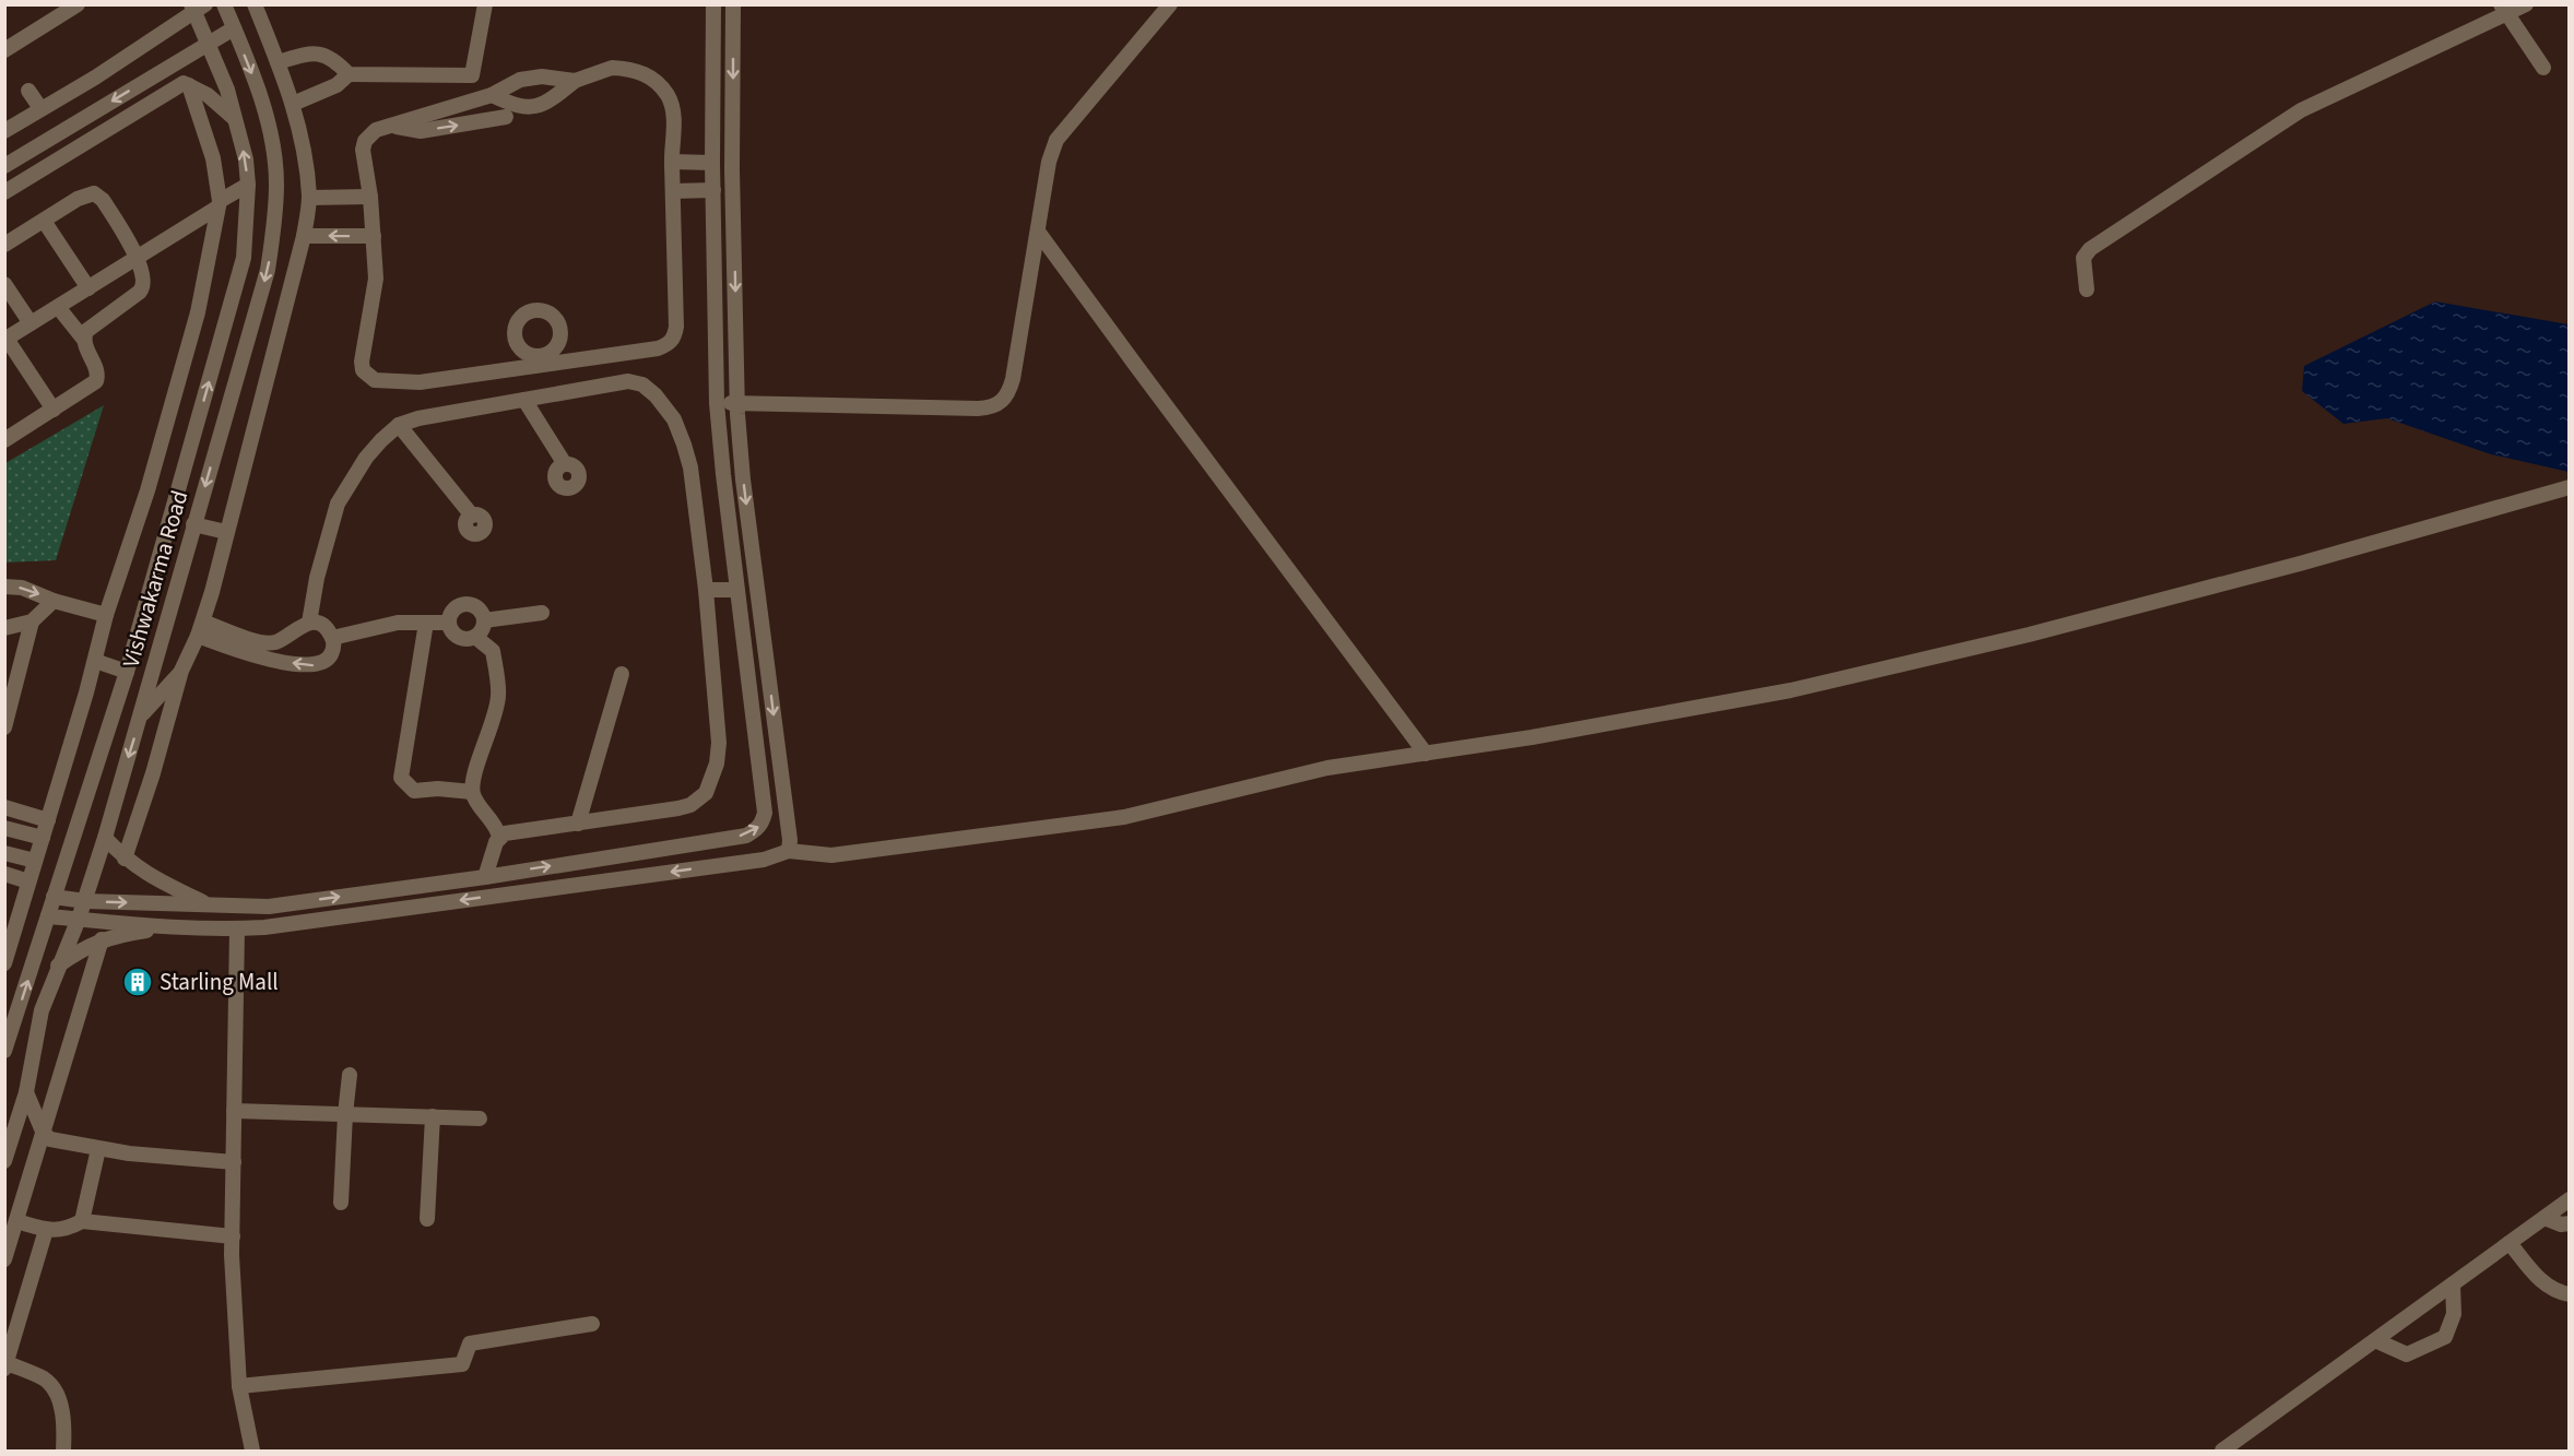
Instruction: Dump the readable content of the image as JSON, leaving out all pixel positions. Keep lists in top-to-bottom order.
{
  "streets": {
    "street": ["Vishwakarma Road"]
  },
  "places": {
    "building": ["Starling Mall"]
  }
}
